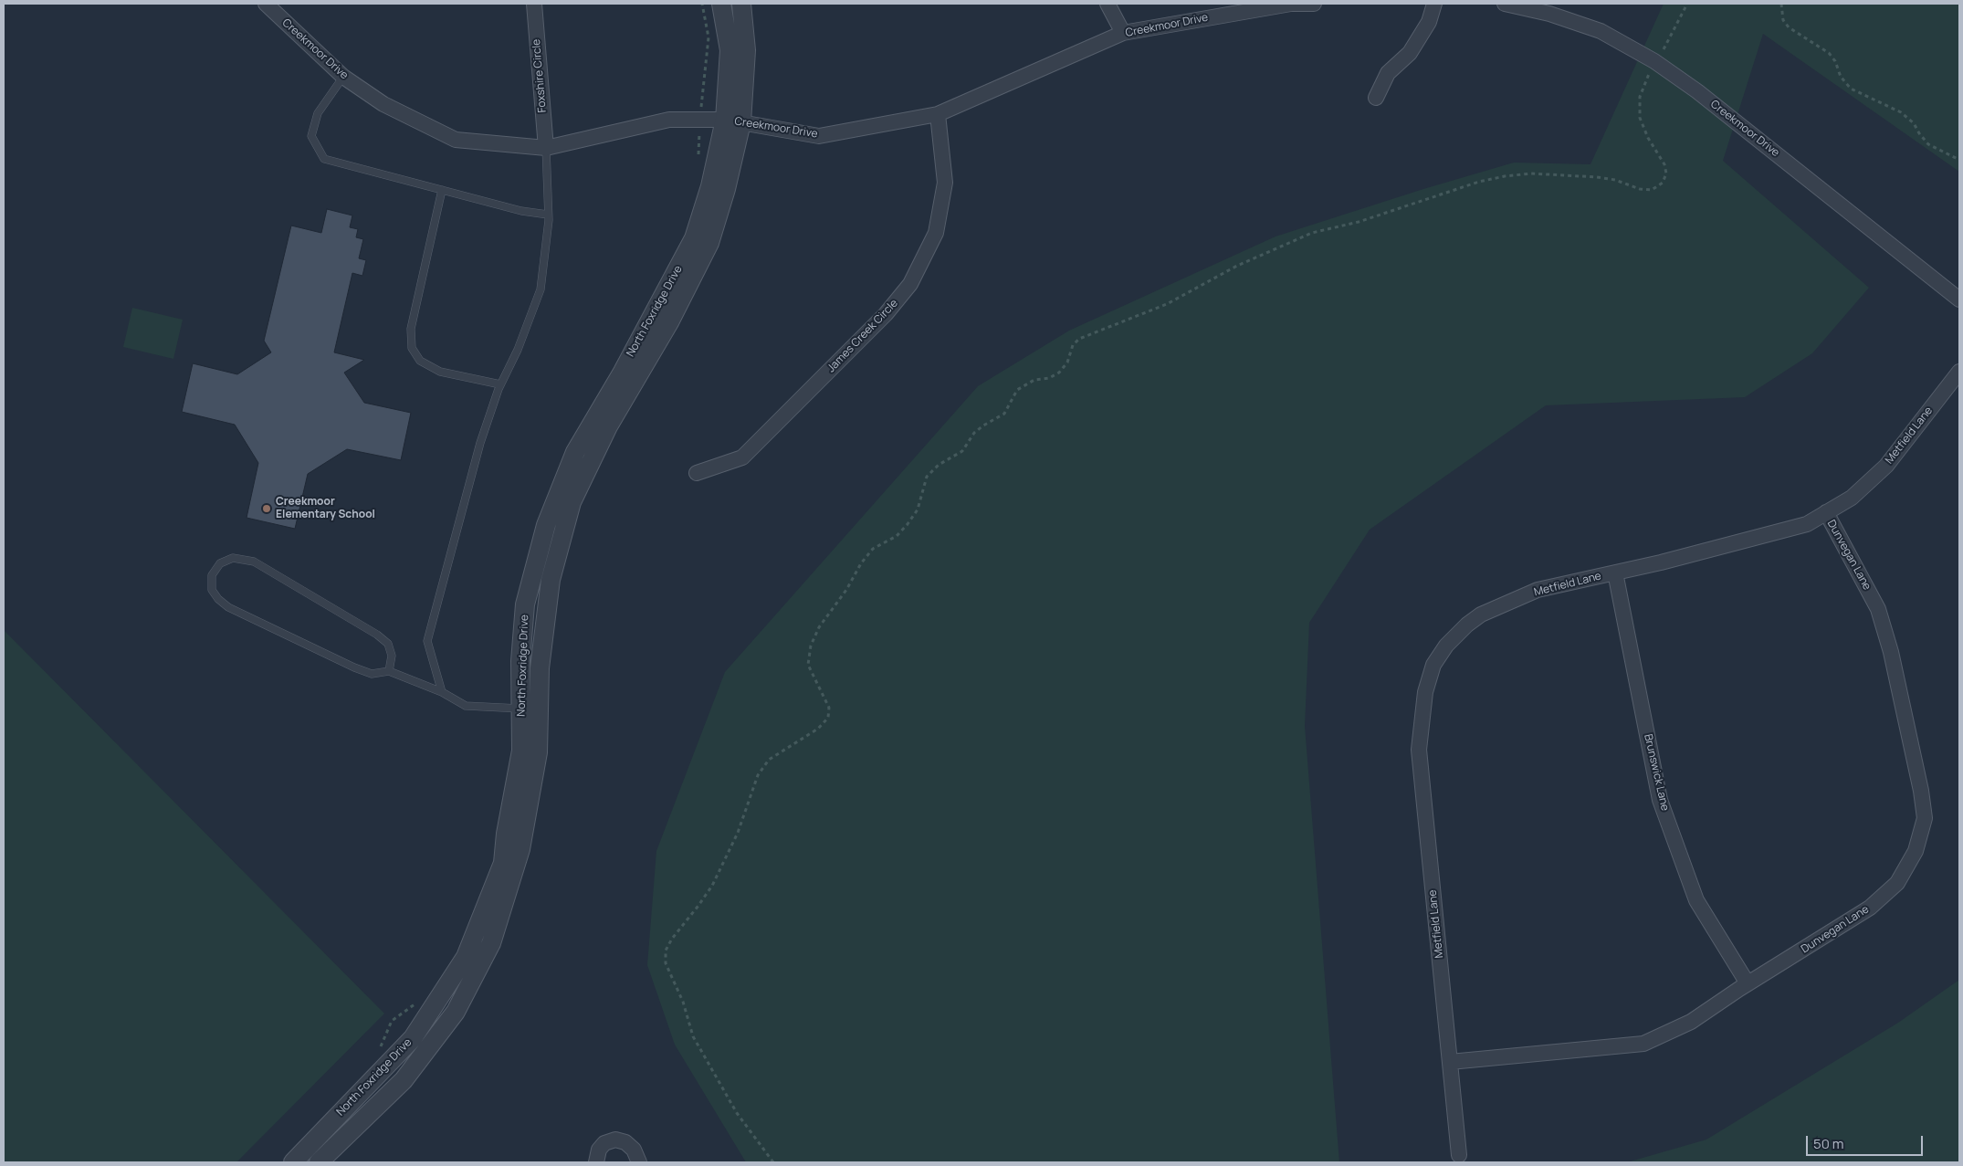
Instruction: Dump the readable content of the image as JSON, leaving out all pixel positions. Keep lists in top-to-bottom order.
{
  "streets": {
    "street": [
      "Creekmoor Drive",
      "Foxshire Circle",
      "North Foxridge Drive",
      "James Creek Circle",
      "Metfield Lane",
      "Dunvegan Lane",
      "Brunswick Lane"
    ]
  },
  "crossings": [
    ["Creekmoor Drive", "Foxshire Circle"],
    ["Creekmoor Drive", "North Foxridge Drive"],
    ["Creekmoor Drive", "James Creek Circle"],
    ["Metfield Lane", "Dunvegan Lane"],
    ["Metfield Lane", "Brunswick Lane"],
    ["Dunvegan Lane", "Brunswick Lane"]
  ],
  "places": ["Creekmoor Elementary School"],
  "scale_bar": "50 m"
}
